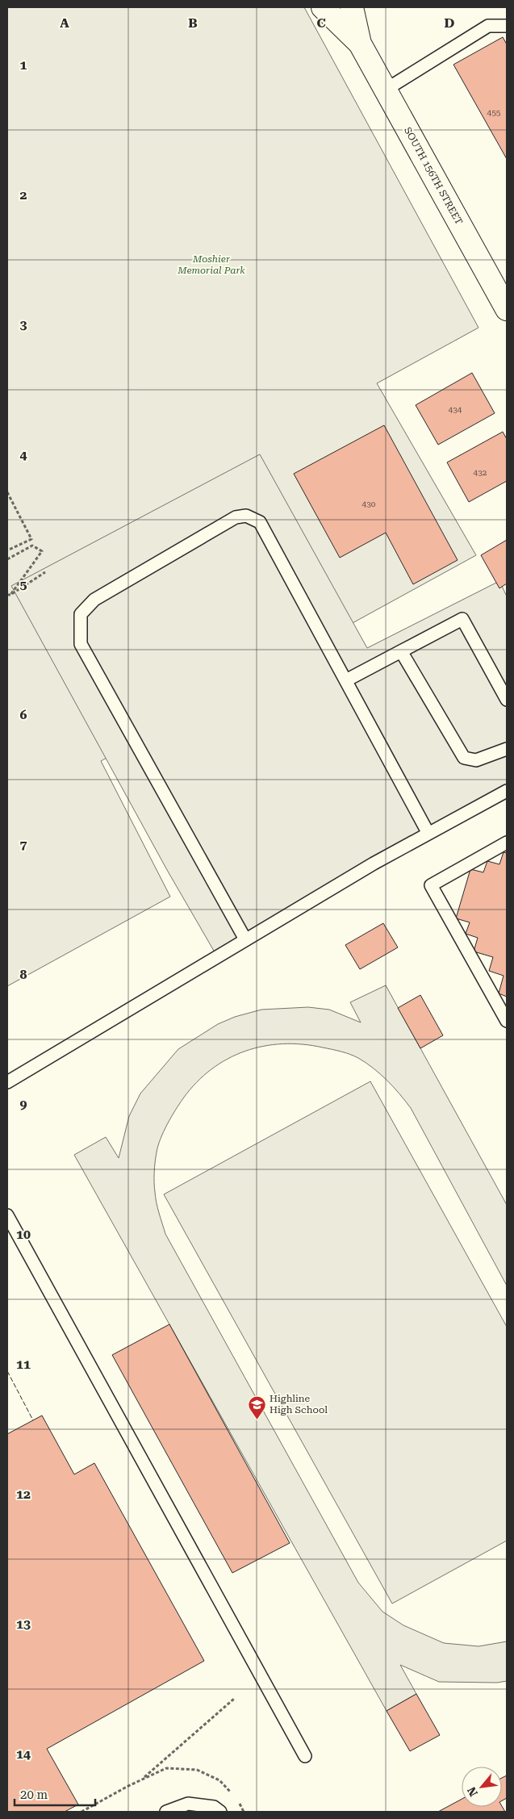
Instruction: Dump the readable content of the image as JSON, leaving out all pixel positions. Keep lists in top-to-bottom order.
{
  "streets": {
    "main road": ["SOUTH 156TH STREET"]
  },
  "parks": ["Moshier Memorial Park"],
  "places": {
    "school or university": ["Highline High School"]
  },
  "house_numbers": [
    "455",
    "434",
    "432",
    "430"
  ],
  "scale_bar": "20 m",
  "north": "bottom left",
  "grid": {
    "columns": [
      "A",
      "B",
      "C",
      "D"
    ],
    "rows": [
      "1",
      "2",
      "3",
      "4",
      "5",
      "6",
      "7",
      "8",
      "9",
      "10",
      "11",
      "12",
      "13",
      "14"
    ]
  }
}
